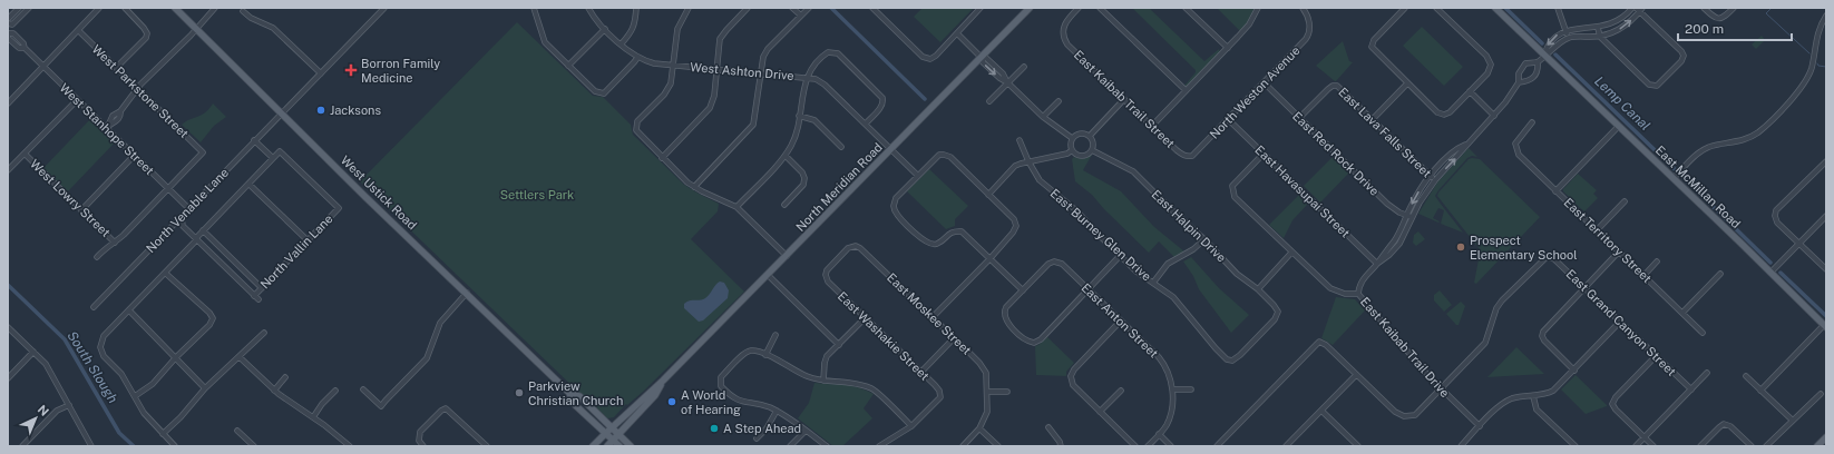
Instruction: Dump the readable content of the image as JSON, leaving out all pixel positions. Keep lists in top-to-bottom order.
{
  "streets": {
    "main road": ["North Meridian Road", "East McMillan Road", "West Ustick Road"],
    "street": [
      "West Ashton Drive",
      "West Parkstone Street",
      "North Weston Avenue",
      "East Kaibab Trail Street",
      "West Stanhope Street",
      "East Lava Falls Street",
      "East Red Rock Drive",
      "East Havasupai Street",
      "West Lowry Street",
      "North Venable Lane",
      "East Halpin Drive",
      "East Burney Glen Drive",
      "East Territory Street",
      "North Vallin Lane",
      "East Moskee Street",
      "East Anton Street",
      "East Grand Canyon Street",
      "East Washakie Street",
      "East Kaibab Trail Drive"
    ]
  },
  "crossings": [
    ["West Ashton Drive", "North Meridian Road"],
    ["West Parkstone Street", "West Stanhope Street"],
    ["North Weston Avenue", "East Kaibab Trail Street"],
    ["North Weston Avenue", "East Red Rock Drive"],
    ["North Weston Avenue", "East Havasupai Street"],
    ["West Stanhope Street", "North Venable Lane"],
    ["East Lava Falls Street", "East Red Rock Drive"],
    ["North Meridian Road", "West Ustick Road"],
    ["East Havasupai Street", "East Kaibab Trail Drive"],
    ["West Ustick Road", "North Venable Lane"],
    ["East Halpin Drive", "East Burney Glen Drive"],
    ["East Moskee Street", "East Washakie Street"],
    ["East Grand Canyon Street", "East Kaibab Trail Drive"]
  ],
  "water": ["Lemp Canal", "South Slough"],
  "parks": ["Settlers Park"],
  "places": {
    "health": ["Borron Family Medicine"],
    "other": [
      "Jacksons",
      "Prospect Elementary School",
      "Parkview Christian Church",
      "A World of Hearing",
      "A Step Ahead"
    ]
  },
  "scale_bar": "200 m",
  "north": "top right"
}
